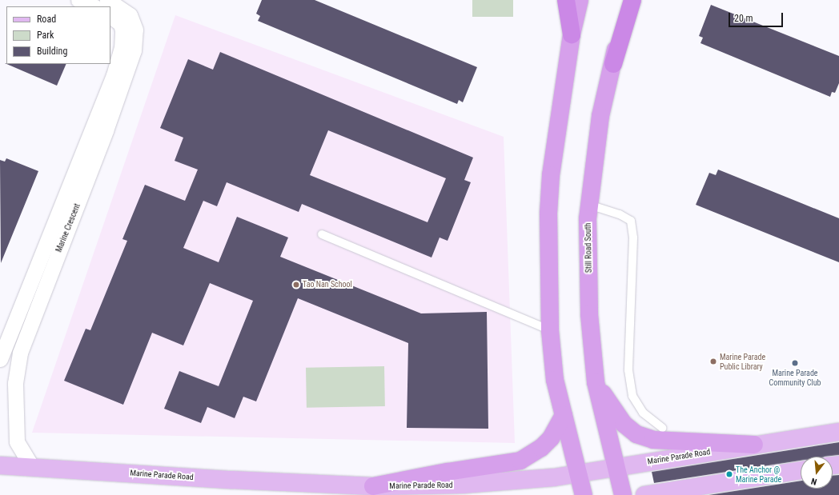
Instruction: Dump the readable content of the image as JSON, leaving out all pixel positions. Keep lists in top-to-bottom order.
{
  "streets": {
    "highway": ["Still Road South"],
    "main road": ["Marine Parade Road"],
    "street": ["Marine Crescent"]
  },
  "crossings": [
    ["Marine Crescent", "Marine Parade Road"],
    ["Still Road South", "Marine Parade Road"]
  ],
  "places": [
    "Tao Nan School",
    "Marine Parade Public Library",
    "Marine Parade Community Club",
    "The Anchor @ Marine Parade"
  ],
  "legend": ["Road", "Park", "Building"],
  "scale_bar": "20 m",
  "north": "bottom"
}
